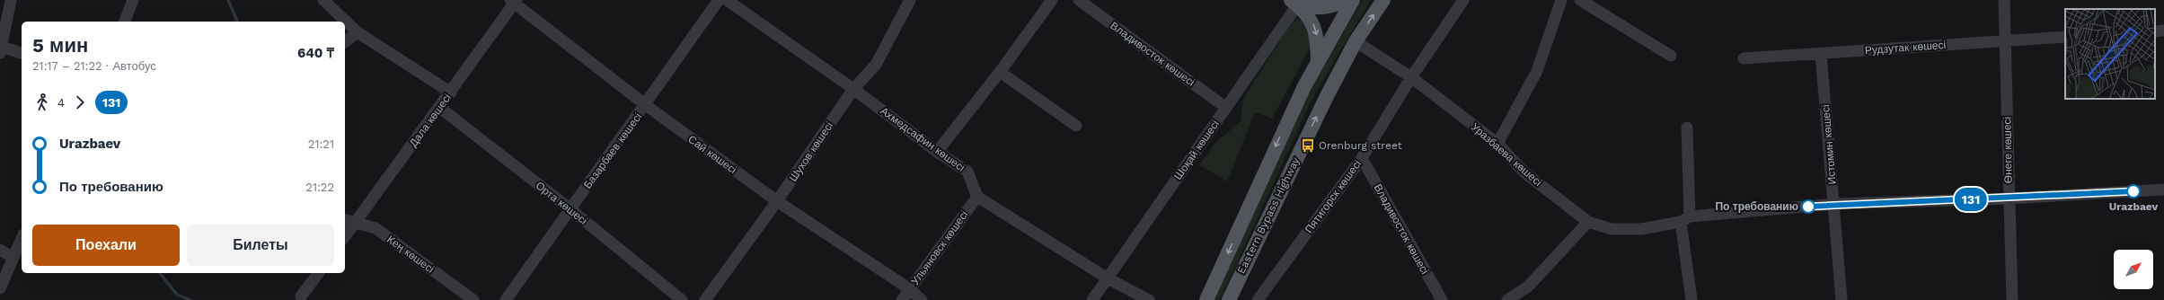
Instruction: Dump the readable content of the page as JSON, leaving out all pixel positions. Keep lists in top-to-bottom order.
{
  "streets": {
    "main road": ["Eastern Bypass Highway"],
    "street": [
      "Рудзутак көшесі",
      "Владивосток көшесі",
      "Дала көшесі",
      "Ахмедсафин көшесі",
      "Истомин көшесі",
      "Шоқай көшесі",
      "Өнеге көшесі",
      "Базарбаев көшесі",
      "Шухов көшесі",
      "Сай көшесі",
      "Уразбаева көшесі",
      "Пятигорск көшесі",
      "Орта көшесі",
      "Ульяновск көшесі",
      "Кең көшесі"
    ]
  },
  "crossings": [
    ["Рудзутак көшесі", "Истомин көшесі"],
    ["Рудзутак көшесі", "Өнеге көшесі"],
    ["Владивосток көшесі", "Шоқай көшесі"],
    ["Владивосток көшесі", "Пятигорск көшесі"],
    ["Дала көшесі", "Сай көшесі"],
    ["Дала көшесі", "Орта көшесі"],
    ["Дала көшесі", "Кең көшесі"],
    ["Ахмедсафин көшесі", "Шухов көшесі"],
    ["Ахмедсафин көшесі", "Ульяновск көшесі"],
    ["Истомин көшесі", "Уразбаева көшесі"],
    ["Өнеге көшесі", "Уразбаева көшесі"],
    ["Базарбаев көшесі", "Сай көшесі"],
    ["Базарбаев көшесі", "Орта көшесі"],
    ["Шухов көшесі", "Сай көшесі"],
    ["Сай көшесі", "Ульяновск көшесі"],
    ["Уразбаева көшесі", "Пятигорск көшесі"],
    ["Уразбаева көшесі", "Eastern Bypass Highway"]
  ],
  "places": {
    "bus stop": ["Orenburg street"],
    "other": ["Urazbaev", "По требованию"]
  },
  "lines": ["bus line 131"],
  "north": "top right",
  "page": {
    "on_map": "131",
    "heading": ["5 мин", "21:17 – 21:22 · Автобус", "640 ₸"],
    "legs": ["4", "131"],
    "list": [
      {
        "name": "Urazbaev",
        "value": "21:21"
      },
      {
        "name": "По требованию",
        "value": "21:22"
      }
    ],
    "buttons": ["Поехали", "Билеты"]
  }
}
